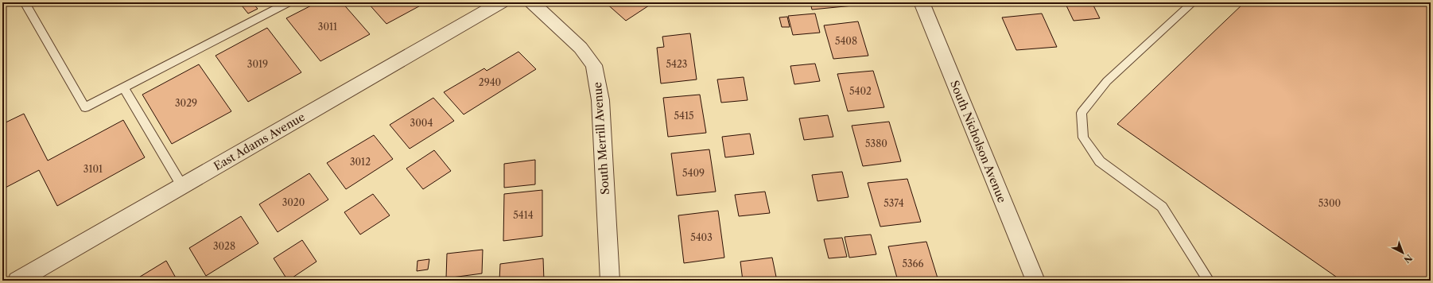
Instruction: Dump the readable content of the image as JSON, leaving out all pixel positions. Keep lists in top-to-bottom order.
{
  "streets": {
    "street": ["South Merrill Avenue", "East Adams Avenue", "South Nicholson Avenue"]
  },
  "house_numbers": [
    "3011",
    "5408",
    "3019",
    "5423",
    "2940",
    "5402",
    "3029",
    "5415",
    "3004",
    "5380",
    "3012",
    "3101",
    "5409",
    "3020",
    "5374",
    "5300",
    "5414",
    "5403",
    "3028",
    "5366"
  ],
  "north": "bottom right"
}
